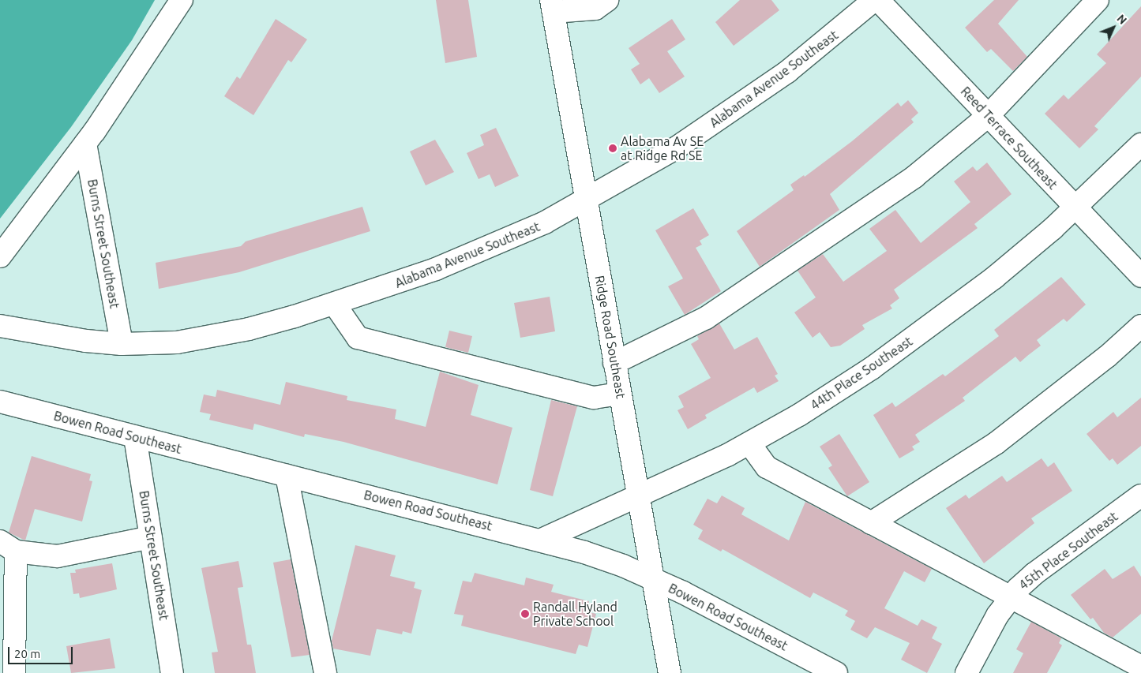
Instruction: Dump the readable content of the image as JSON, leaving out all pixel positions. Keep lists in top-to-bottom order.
{
  "streets": {
    "street": [
      "Alabama Avenue Southeast",
      "Reed Terrace Southeast",
      "Burns Street Southeast",
      "Ridge Road Southeast",
      "44th Place Southeast",
      "Bowen Road Southeast",
      "45th Place Southeast"
    ]
  },
  "crossings": [
    ["Alabama Avenue Southeast", "Burns Street Southeast"],
    ["Alabama Avenue Southeast", "Ridge Road Southeast"],
    ["Reed Terrace Southeast", "44th Place Southeast"],
    ["Burns Street Southeast", "Bowen Road Southeast"],
    ["Ridge Road Southeast", "44th Place Southeast"],
    ["Ridge Road Southeast", "Bowen Road Southeast"],
    ["44th Place Southeast", "Bowen Road Southeast"]
  ],
  "places": ["Alabama Av SE at Ridge Rd SE", "Randall Hyland Private School"],
  "scale_bar": "20 m",
  "north": "top right"
}
